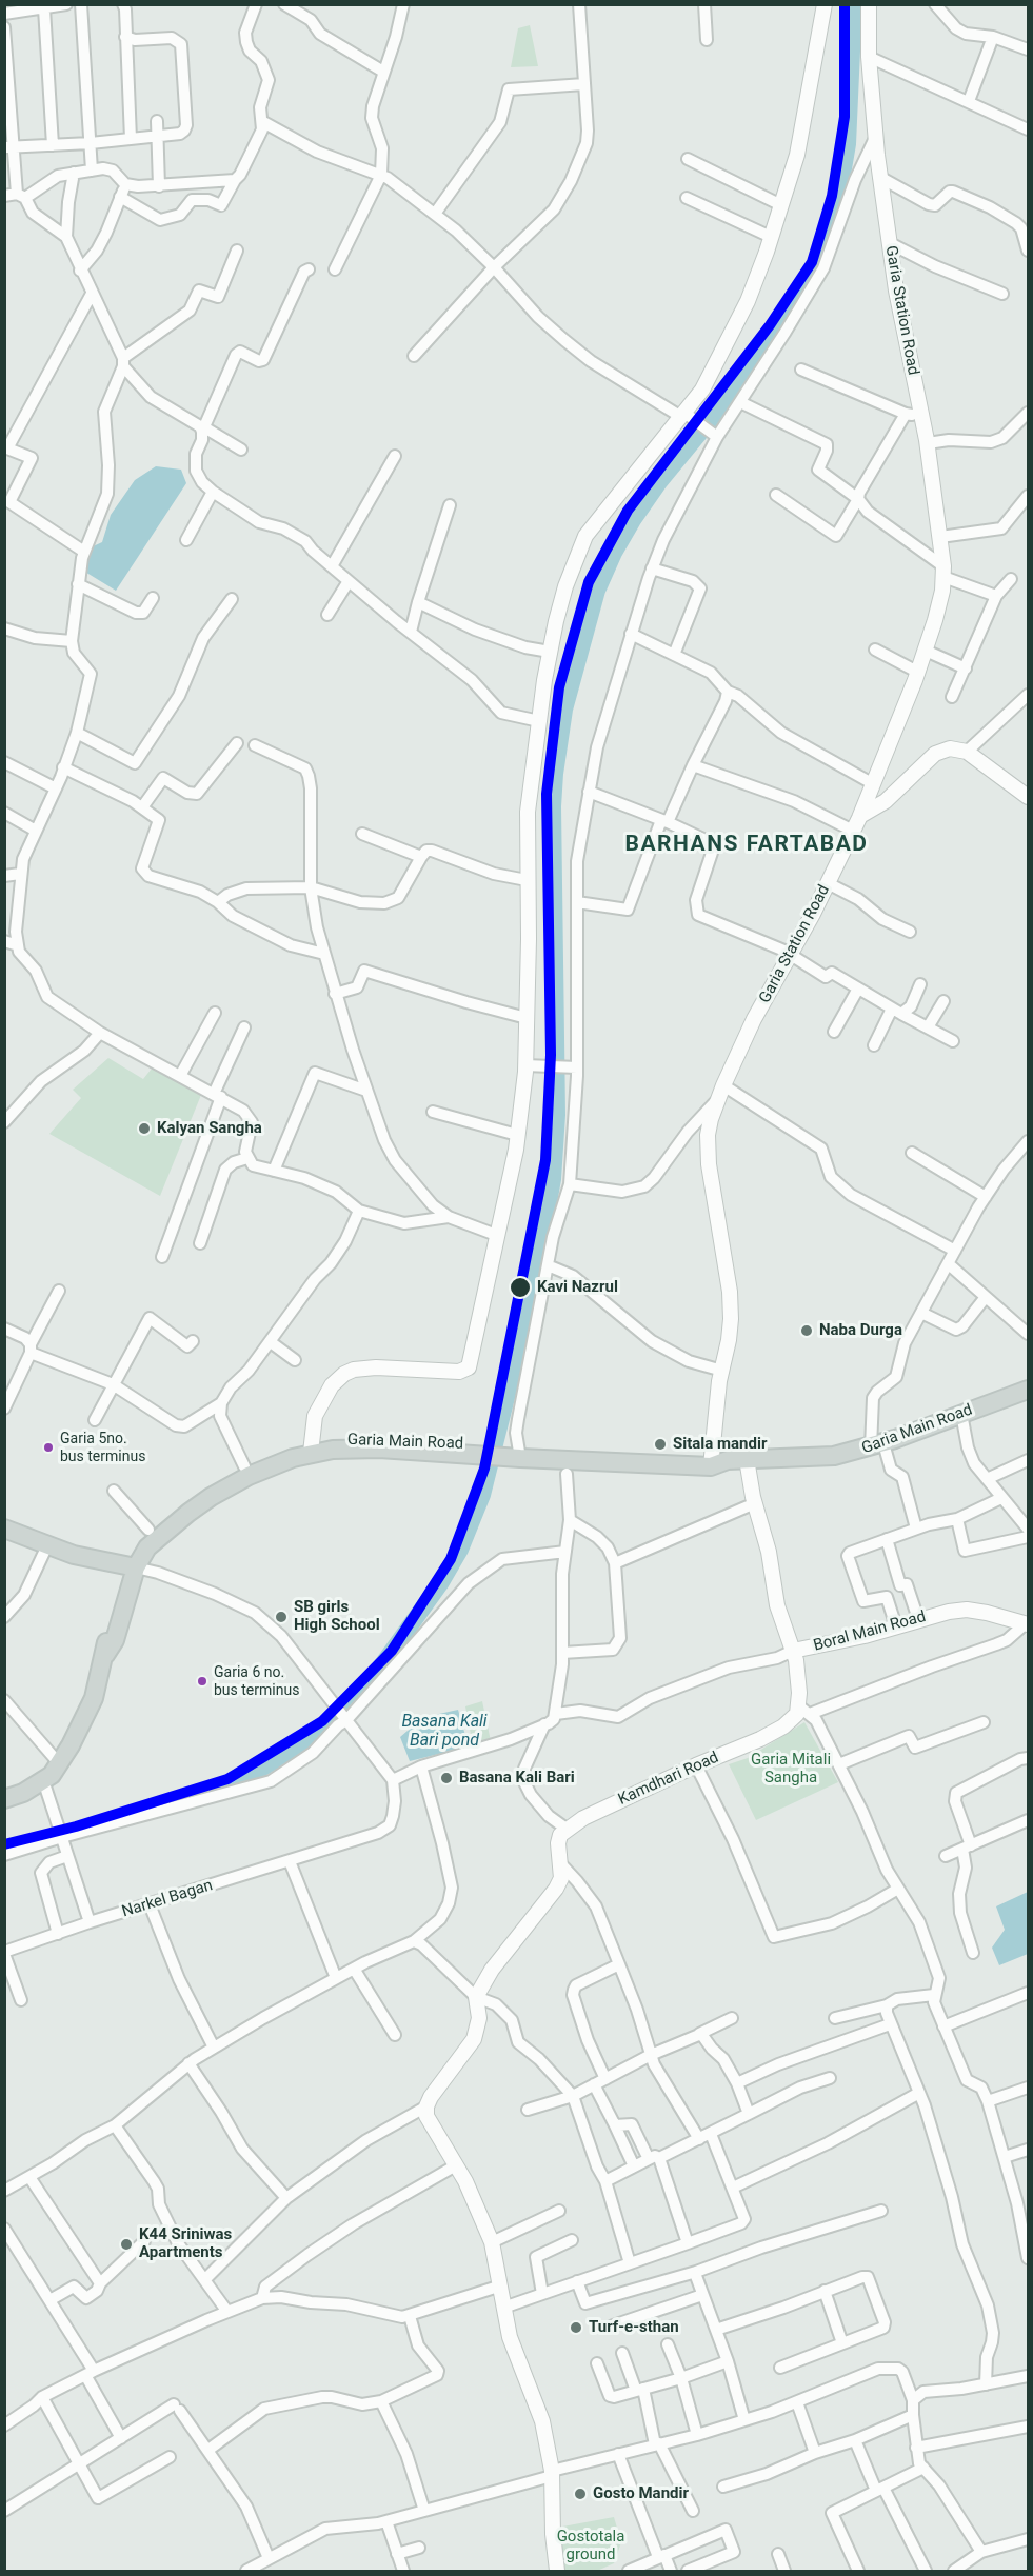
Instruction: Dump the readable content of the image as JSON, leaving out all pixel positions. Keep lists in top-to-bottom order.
{
  "streets": {
    "main road": [
      "Garia Station Road",
      "Garia Main Road",
      "Boral Main Road",
      "Kamdhari Road"
    ],
    "street": ["Narkel Bagan"]
  },
  "crossings": [
    ["Garia Station Road", "Garia Main Road"],
    ["Garia Main Road", "Boral Main Road"]
  ],
  "districts": ["BARHANS FARTABAD"],
  "water": ["Basana Kali Bari pond"],
  "parks": ["Garia Mitali Sangha", "Gostotala ground"],
  "places": [
    "Kalyan Sangha",
    "Kavi Nazrul",
    "Naba Durga",
    "Sitala mandir",
    "Garia 5no. bus terminus",
    "SB girls High School",
    "Garia 6 no. bus terminus",
    "Basana Kali Bari",
    "K44 Sriniwas Apartments",
    "Turf-e-sthan",
    "Gosto Mandir"
  ]
}
